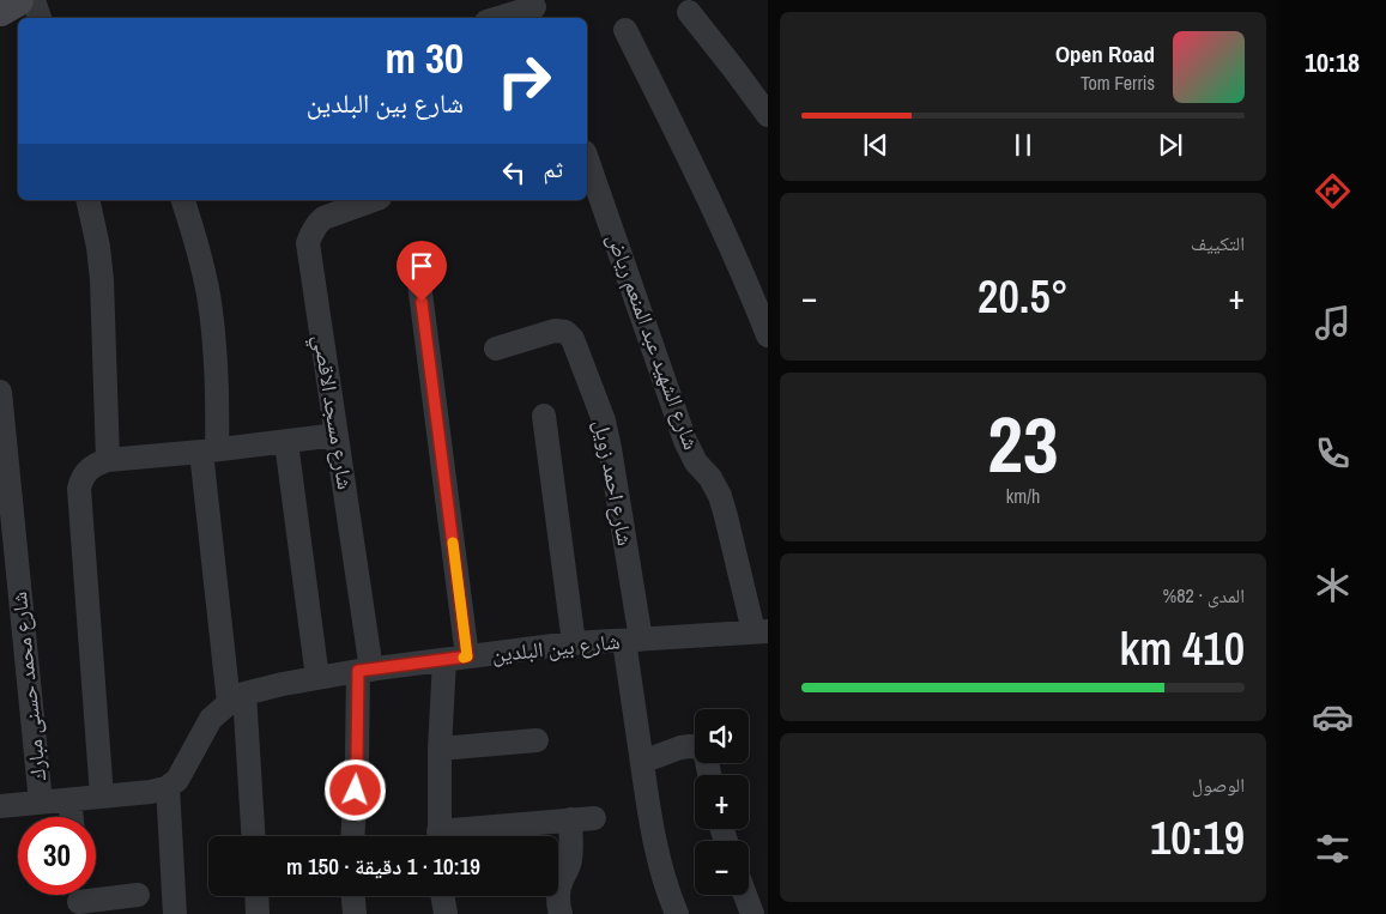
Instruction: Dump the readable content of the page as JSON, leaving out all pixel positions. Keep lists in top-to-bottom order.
{
  "streets": {
    "street": [
      "شارع الشهيد عبد المنعم رياض",
      "شارع مسجد الاقصي",
      "شارع احمد زويل",
      "شارع بين البلدين",
      "شارع محمد حسنى مبارك"
    ]
  },
  "crossings": [
    ["شارع الشهيد عبد المنعم رياض", "شارع بين البلدين"],
    ["شارع مسجد الاقصي", "شارع بين البلدين"],
    ["شارع احمد زويل", "شارع بين البلدين"]
  ],
  "page": {
    "tabs": "10:18",
    "turn": ["30 m", "شارع بين البلدين"],
    "song": ["Open Road", "Tom Ferris"],
    "then": "ثم",
    "tile": [
      "التكييف",
      ["23", "km/h"],
      ["المدى · 82%", "410 km"],
      ["الوصول", "10:19"]
    ],
    "heat": ["−", "20.5°", "+"],
    "map_buttons": ["+", "−"],
    "limit": "30",
    "trip": "10:19 · 1 دقيقة · 150 m"
  }
}
